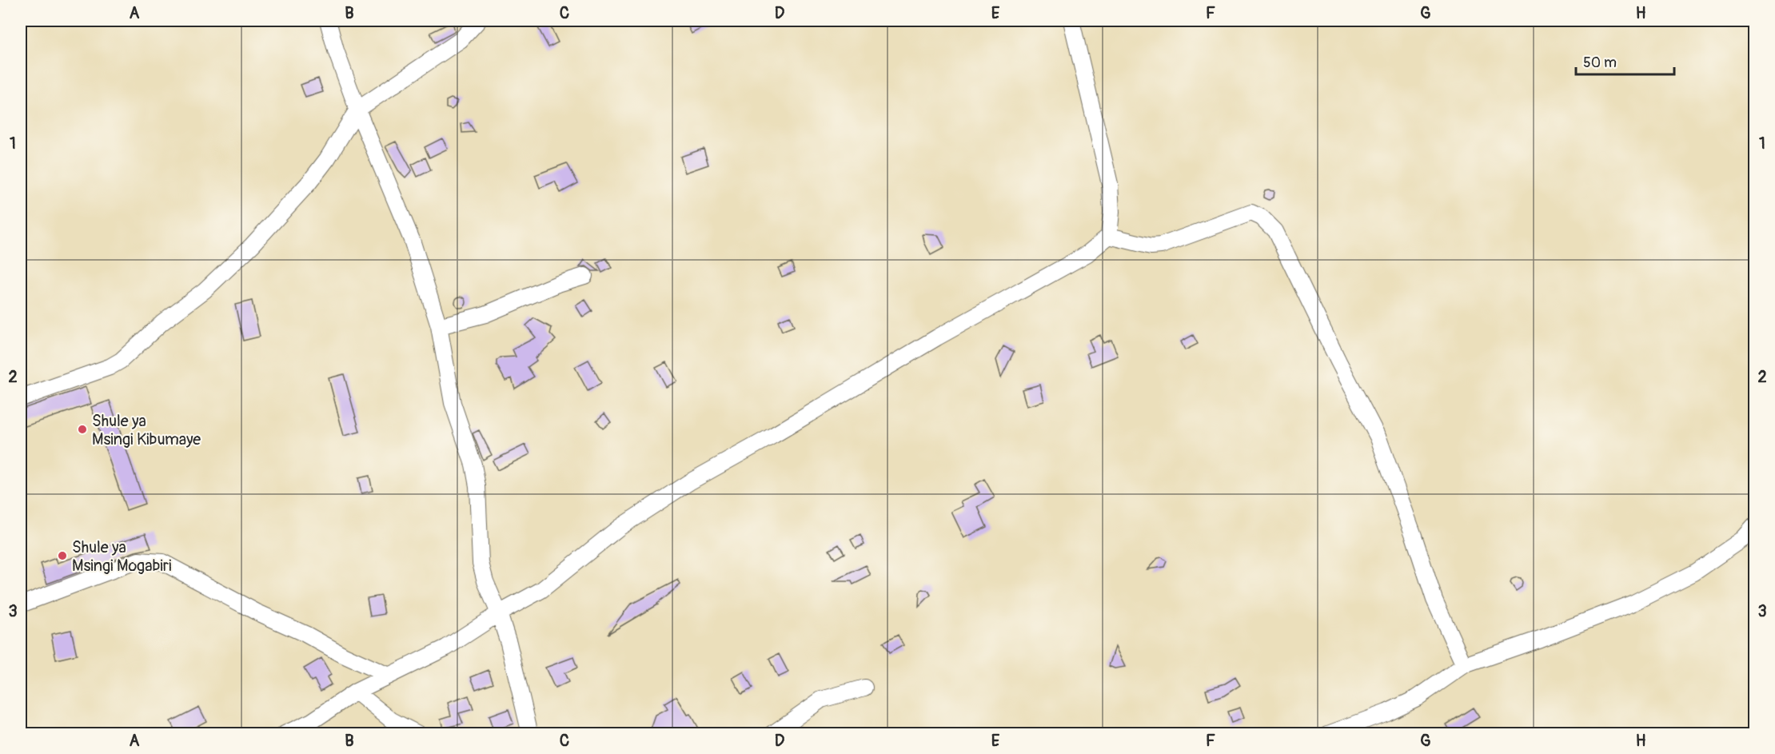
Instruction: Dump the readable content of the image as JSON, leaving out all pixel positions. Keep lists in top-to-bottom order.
{
  "places": ["Shule ya Msingi Kibumaye", "Shule ya Msingi Mogabiri"],
  "scale_bar": "50 m",
  "grid": {
    "columns": [
      "A",
      "B",
      "C",
      "D",
      "E",
      "F",
      "G",
      "H"
    ],
    "rows": ["1", "2", "3"]
  }
}
